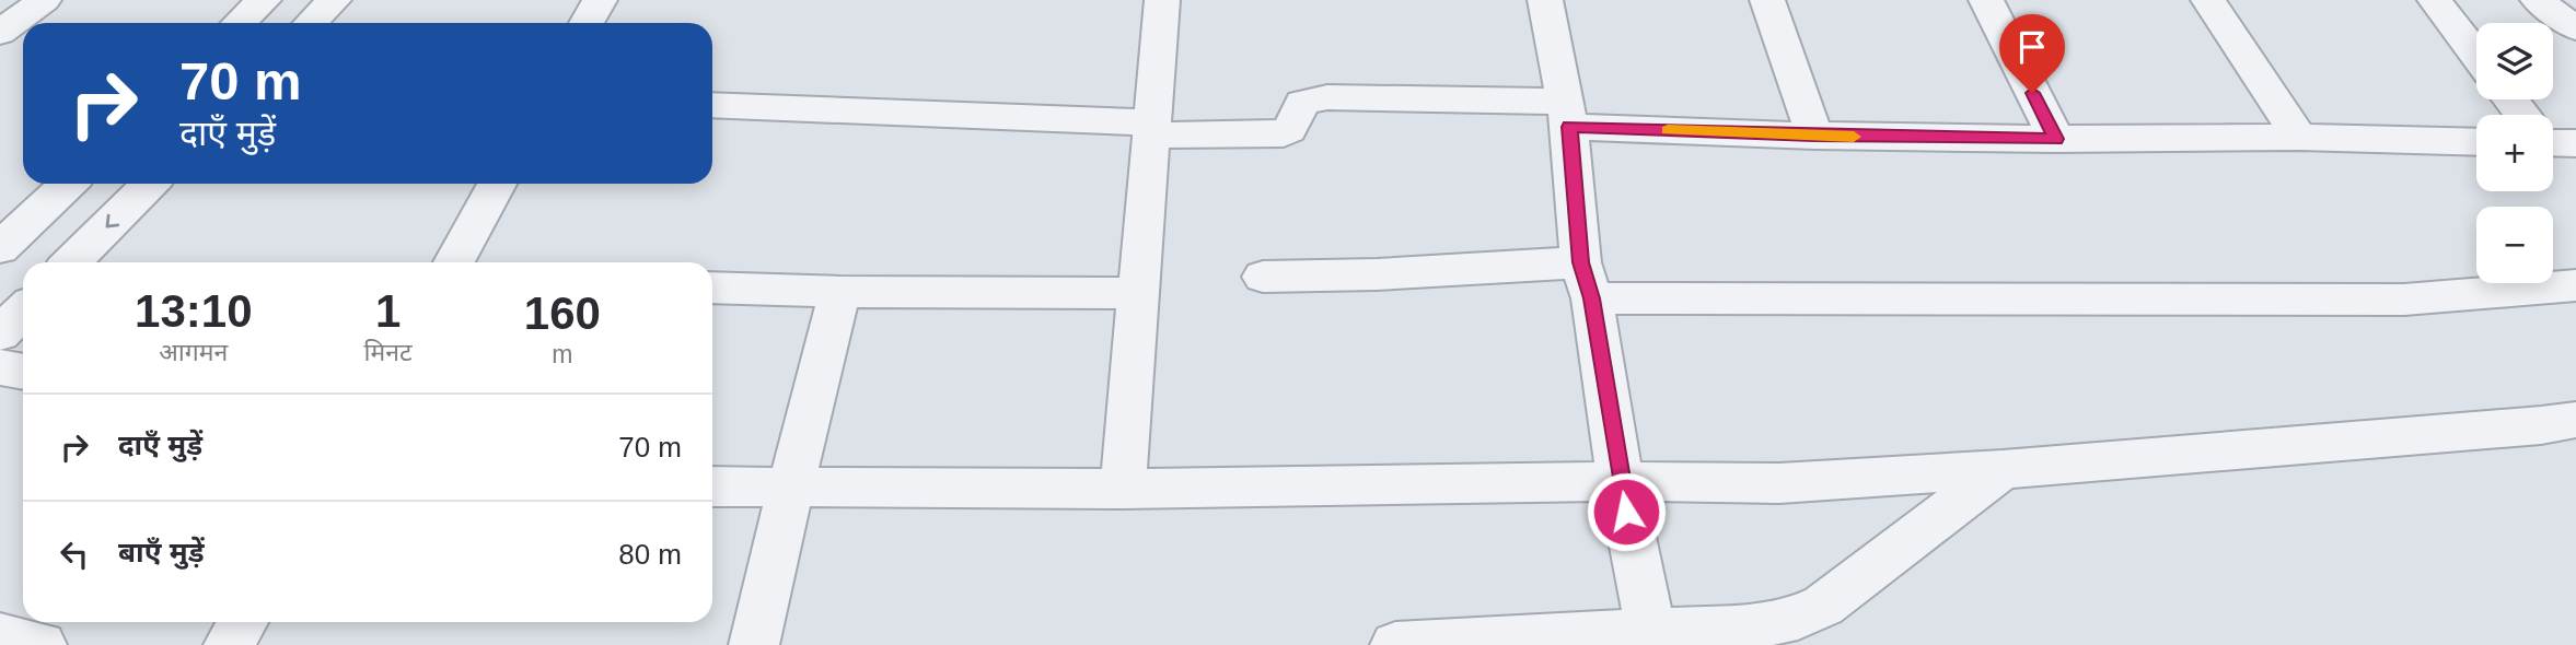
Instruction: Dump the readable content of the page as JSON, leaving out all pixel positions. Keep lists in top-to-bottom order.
{
  "page": {
    "map_buttons": ["+", "−"],
    "turn": ["70 m", "दाएँ मुड़ें"],
    "eta": [
      "13:10",
      "आगमन",
      "1",
      "मिनट",
      "160",
      "m"
    ],
    "list": [
      {
        "name": "दाएँ मुड़ें",
        "value": "70 m"
      },
      {
        "name": "बाएँ मुड़ें",
        "value": "80 m"
      }
    ]
  }
}
